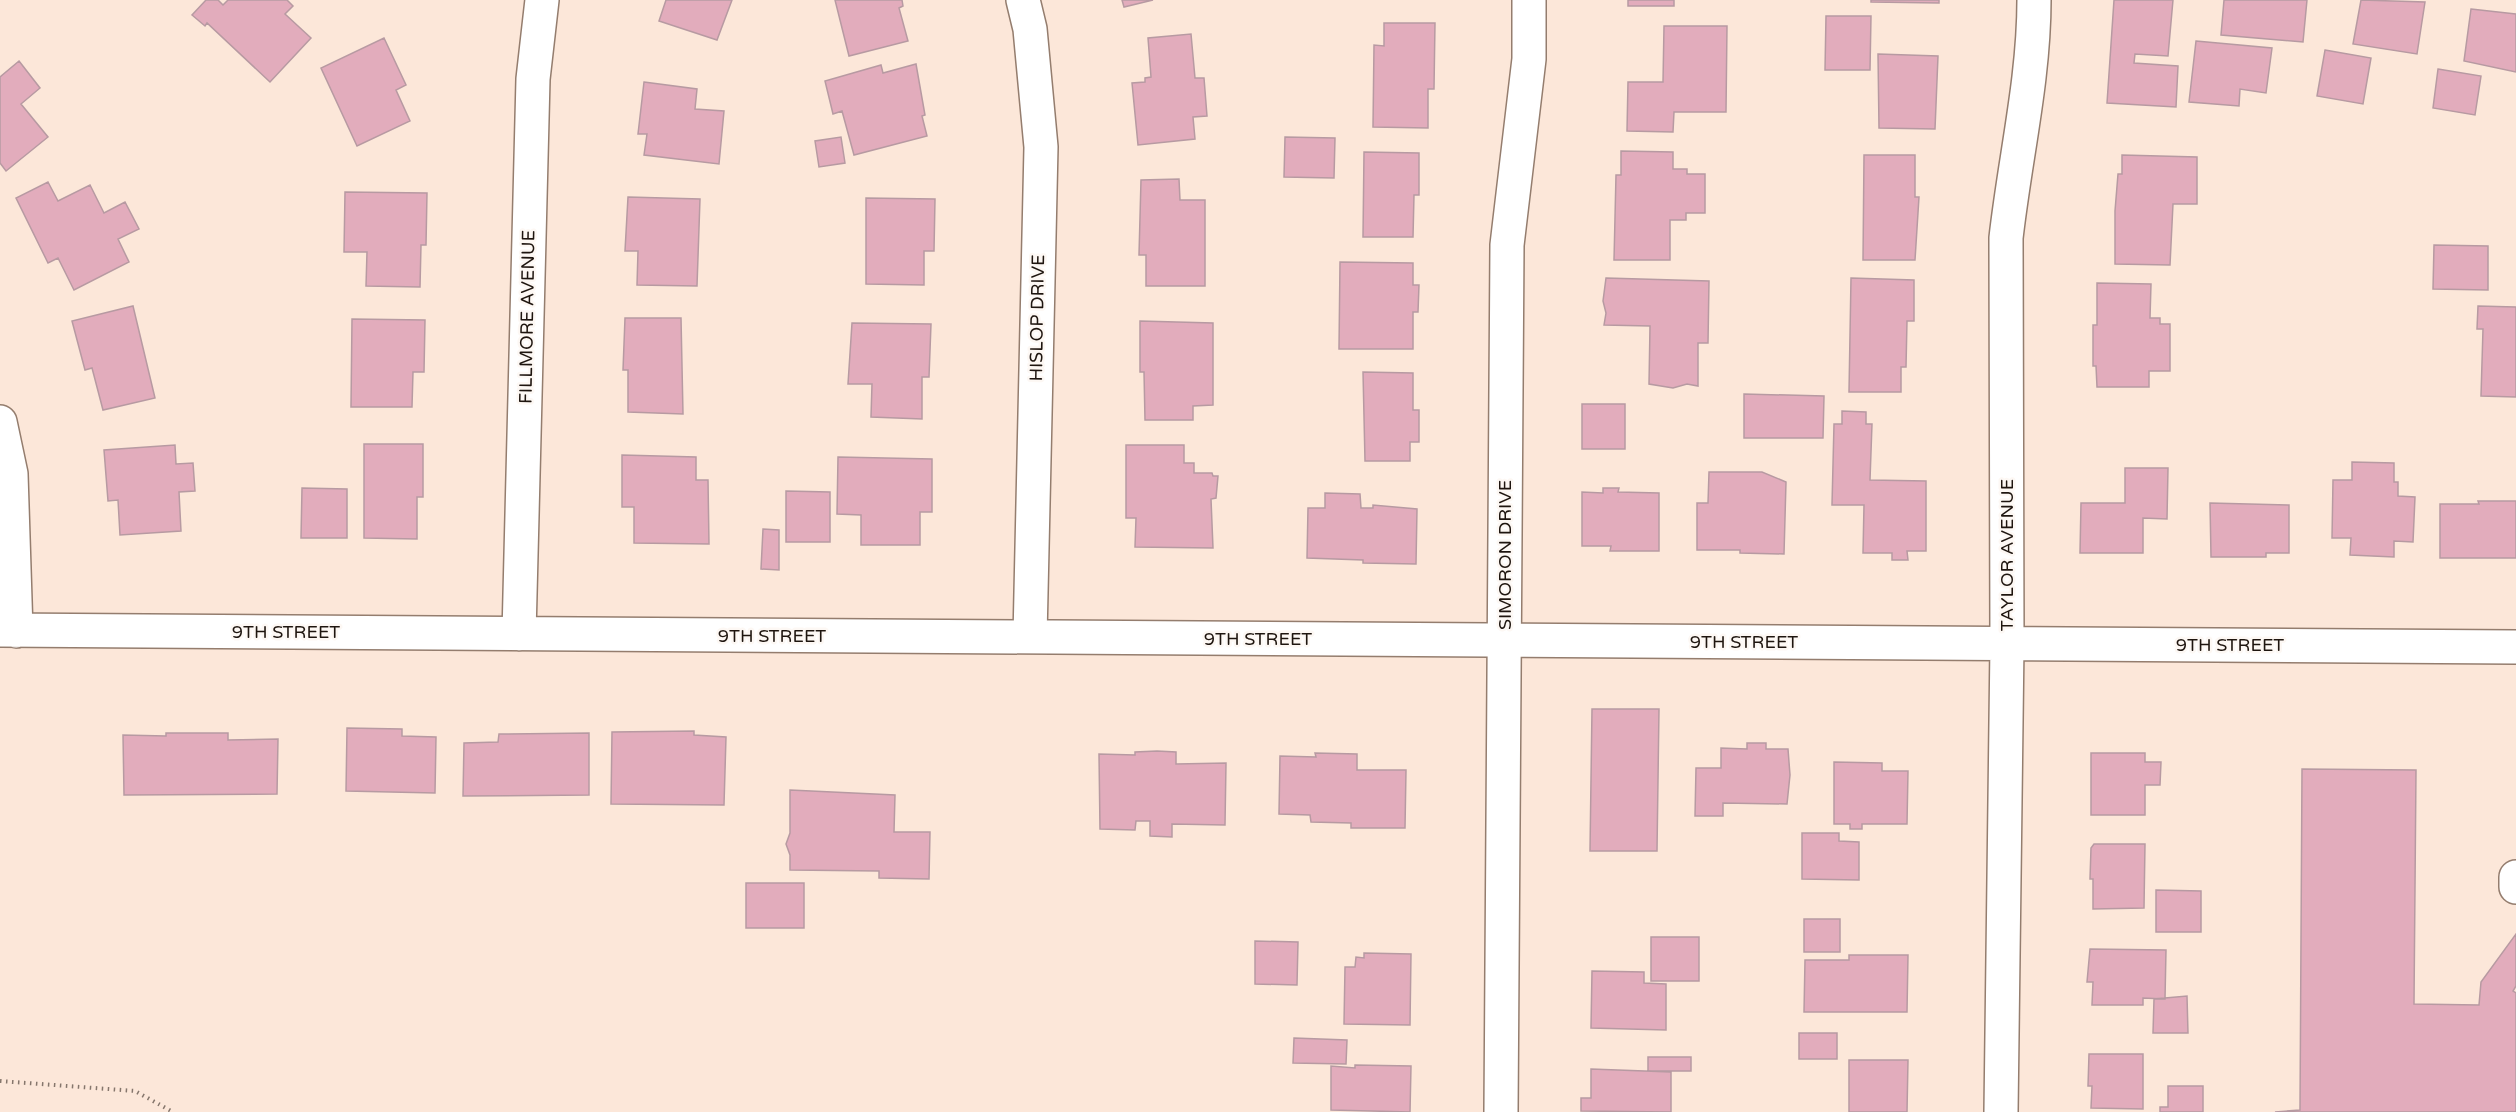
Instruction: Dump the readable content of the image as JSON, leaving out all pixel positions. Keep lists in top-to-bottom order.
{
  "streets": {
    "street": [
      "FILLMORE AVENUE",
      "HISLOP DRIVE",
      "SIMORON DRIVE",
      "TAYLOR AVENUE",
      "9TH STREET"
    ]
  },
  "crossings": [
    ["FILLMORE AVENUE", "9TH STREET"],
    ["HISLOP DRIVE", "9TH STREET"],
    ["SIMORON DRIVE", "9TH STREET"],
    ["TAYLOR AVENUE", "9TH STREET"]
  ]
}
